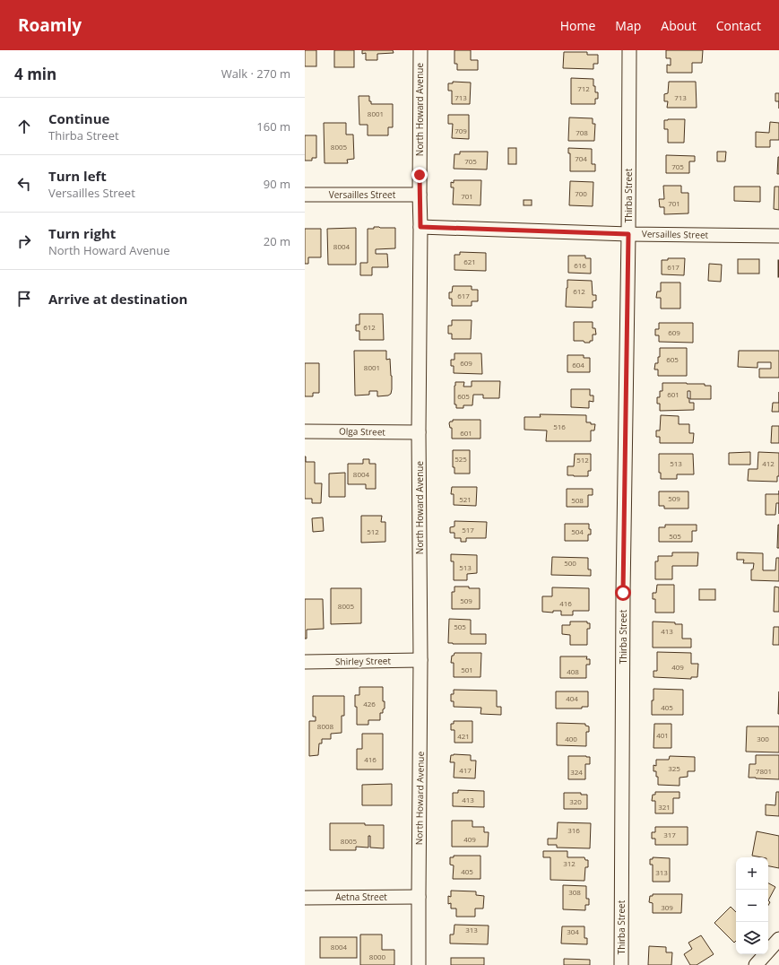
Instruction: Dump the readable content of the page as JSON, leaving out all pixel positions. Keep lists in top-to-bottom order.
{
  "streets": {
    "street": [
      "North Howard Avenue",
      "Versailles Street",
      "Thirba Street",
      "Olga Street",
      "Shirley Street",
      "Aetna Street"
    ]
  },
  "crossings": [
    ["North Howard Avenue", "Versailles Street"],
    ["North Howard Avenue", "Olga Street"],
    ["North Howard Avenue", "Shirley Street"],
    ["North Howard Avenue", "Aetna Street"],
    ["Versailles Street", "Thirba Street"]
  ],
  "house_numbers": [
    "712",
    "713",
    "713",
    "8001",
    "709",
    "708",
    "8005",
    "704",
    "705",
    "705",
    "700",
    "701",
    "701",
    "8004",
    "621",
    "616",
    "617",
    "612",
    "617",
    "612",
    "609",
    "605",
    "609",
    "604",
    "8001",
    "601",
    "605",
    "516",
    "601",
    "525",
    "512",
    "513",
    "412",
    "8004",
    "509",
    "521",
    "508",
    "517",
    "512",
    "504",
    "505",
    "500",
    "513",
    "509",
    "416",
    "8005",
    "505",
    "413",
    "409",
    "501",
    "408",
    "404",
    "426",
    "405",
    "8008",
    "401",
    "421",
    "400",
    "300",
    "416",
    "325",
    "417",
    "7801",
    "324",
    "413",
    "320",
    "321",
    "316",
    "317",
    "409",
    "8005",
    "312",
    "405",
    "313",
    "308",
    "309",
    "313",
    "304",
    "8004",
    "8000"
  ],
  "page": {
    "header": "Roamly",
    "nav": [
      "Home",
      "Map",
      "About",
      "Contact"
    ],
    "heading": ["4 min", "Walk · 270 m"],
    "list": [
      ["Continue", "Thirba Street", "160 m"],
      ["Turn left", "Versailles Street", "90 m"],
      ["Turn right", "North Howard Avenue", "20 m"],
      "Arrive at destination"
    ],
    "map_buttons": ["+", "−"]
  }
}
